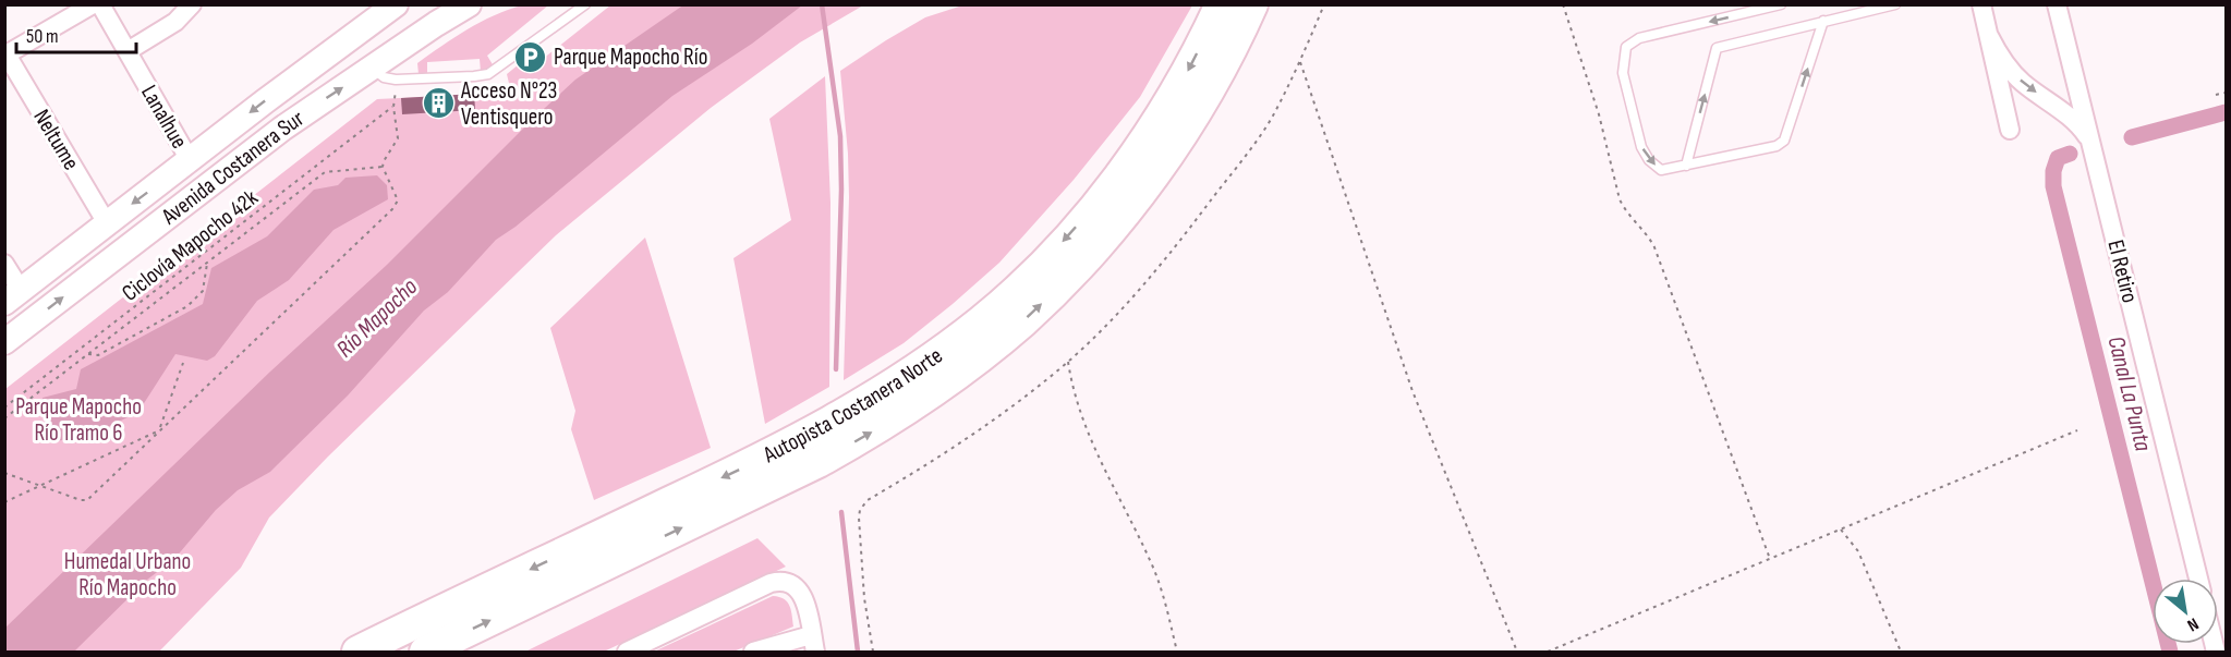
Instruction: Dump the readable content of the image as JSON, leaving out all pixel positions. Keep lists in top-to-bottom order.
{
  "streets": {
    "highway": ["Autopista Costanera Norte"],
    "street": [
      "Lanalhue",
      "Neltume",
      "Avenida Costanera Sur",
      "El Retiro"
    ],
    "path": ["Ciclovía Mapocho 42k"]
  },
  "crossings": [
    ["Lanalhue", "Avenida Costanera Sur"],
    ["Neltume", "Avenida Costanera Sur"]
  ],
  "water": ["Río Mapocho", "Canal La Punta"],
  "parks": ["Parque Mapocho Río Tramo 6", "Humedal Urbano Río Mapocho"],
  "places": {
    "parking": ["Parque Mapocho Río"],
    "building": ["Acceso N°23 Ventisquero"]
  },
  "scale_bar": "50 m",
  "north": "bottom right"
}
